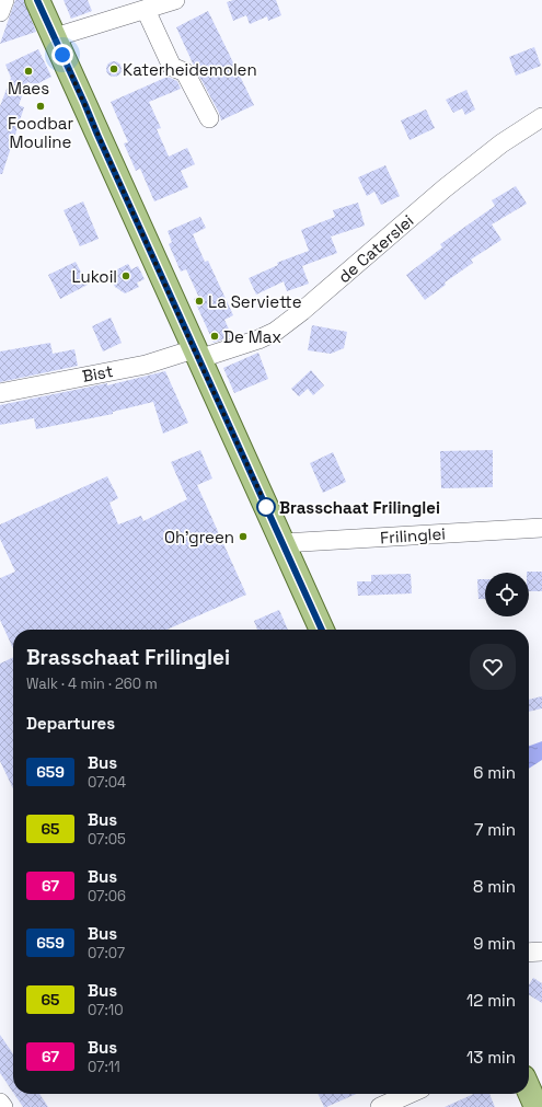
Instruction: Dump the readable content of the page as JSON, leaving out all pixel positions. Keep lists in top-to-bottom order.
{
  "streets": {
    "street": ["de Caterslei", "Bist", "Frilinglei"]
  },
  "crossings": [
    ["de Caterslei", "Bist"]
  ],
  "places": [
    "Katerheidemolen",
    "Maes",
    "Foodbar Mouline",
    "Lukoil",
    "La Serviette",
    "De Max",
    "Brasschaat Frilinglei",
    "Oh'green"
  ],
  "lines": ["bus line 659"],
  "page": {
    "heading": [
      ["Brasschaat Frilinglei", "Walk · 4 min · 260 m"],
      "Departures"
    ],
    "list": [
      {
        "mark": "659",
        "name": "Bus",
        "note": "07:04",
        "value": "6 min"
      },
      {
        "mark": "65",
        "name": "Bus",
        "note": "07:05",
        "value": "7 min"
      },
      {
        "mark": "67",
        "name": "Bus",
        "note": "07:06",
        "value": "8 min"
      },
      {
        "mark": "659",
        "name": "Bus",
        "note": "07:07",
        "value": "9 min"
      },
      {
        "mark": "65",
        "name": "Bus",
        "note": "07:10",
        "value": "12 min"
      },
      {
        "mark": "67",
        "name": "Bus",
        "note": "07:11",
        "value": "13 min"
      }
    ]
  }
}
